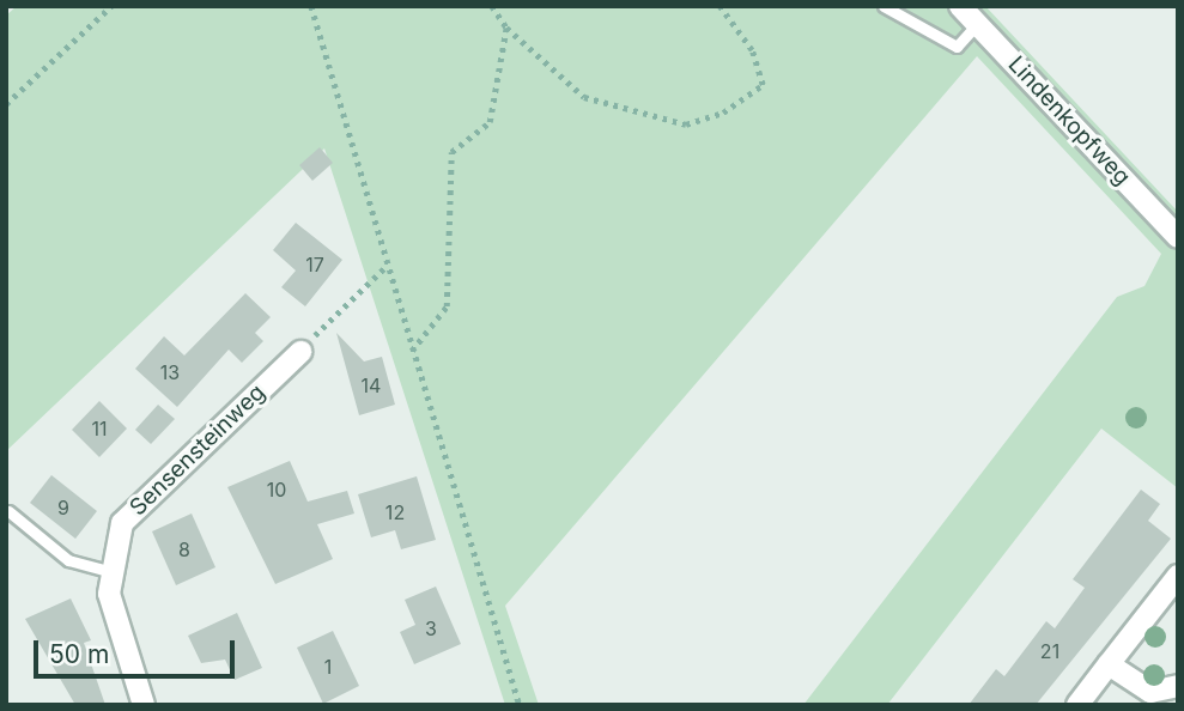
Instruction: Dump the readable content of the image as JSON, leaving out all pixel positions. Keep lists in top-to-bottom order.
{
  "streets": {
    "street": ["Lindenkopfweg", "Sensensteinweg"]
  },
  "house_numbers": [
    "17",
    "13",
    "14",
    "11",
    "10",
    "9",
    "12",
    "8",
    "3",
    "21",
    "1"
  ],
  "scale_bar": "50 m"
}
